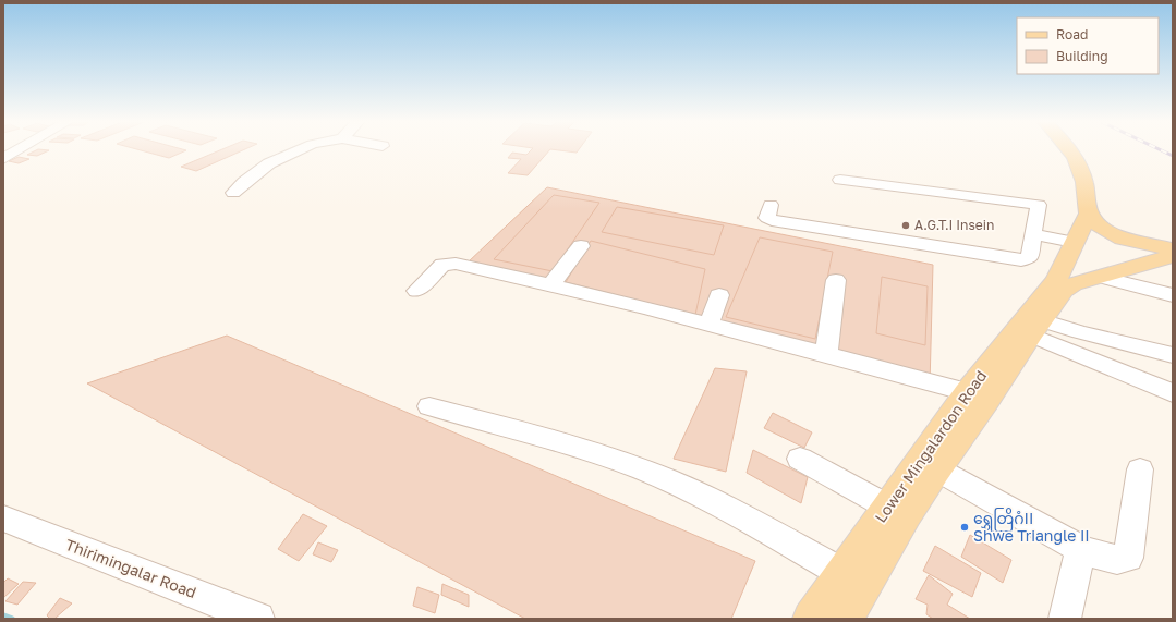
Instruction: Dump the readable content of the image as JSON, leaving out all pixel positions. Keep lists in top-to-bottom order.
{
  "streets": {
    "main road": ["Lower Mingalardon Road"],
    "street": ["Thirimingalar Road"]
  },
  "places": ["A.G.T.I Insein", "ရွှေတြိဂံII Shwe Triangle II"],
  "legend": ["Road", "Building"]
}
